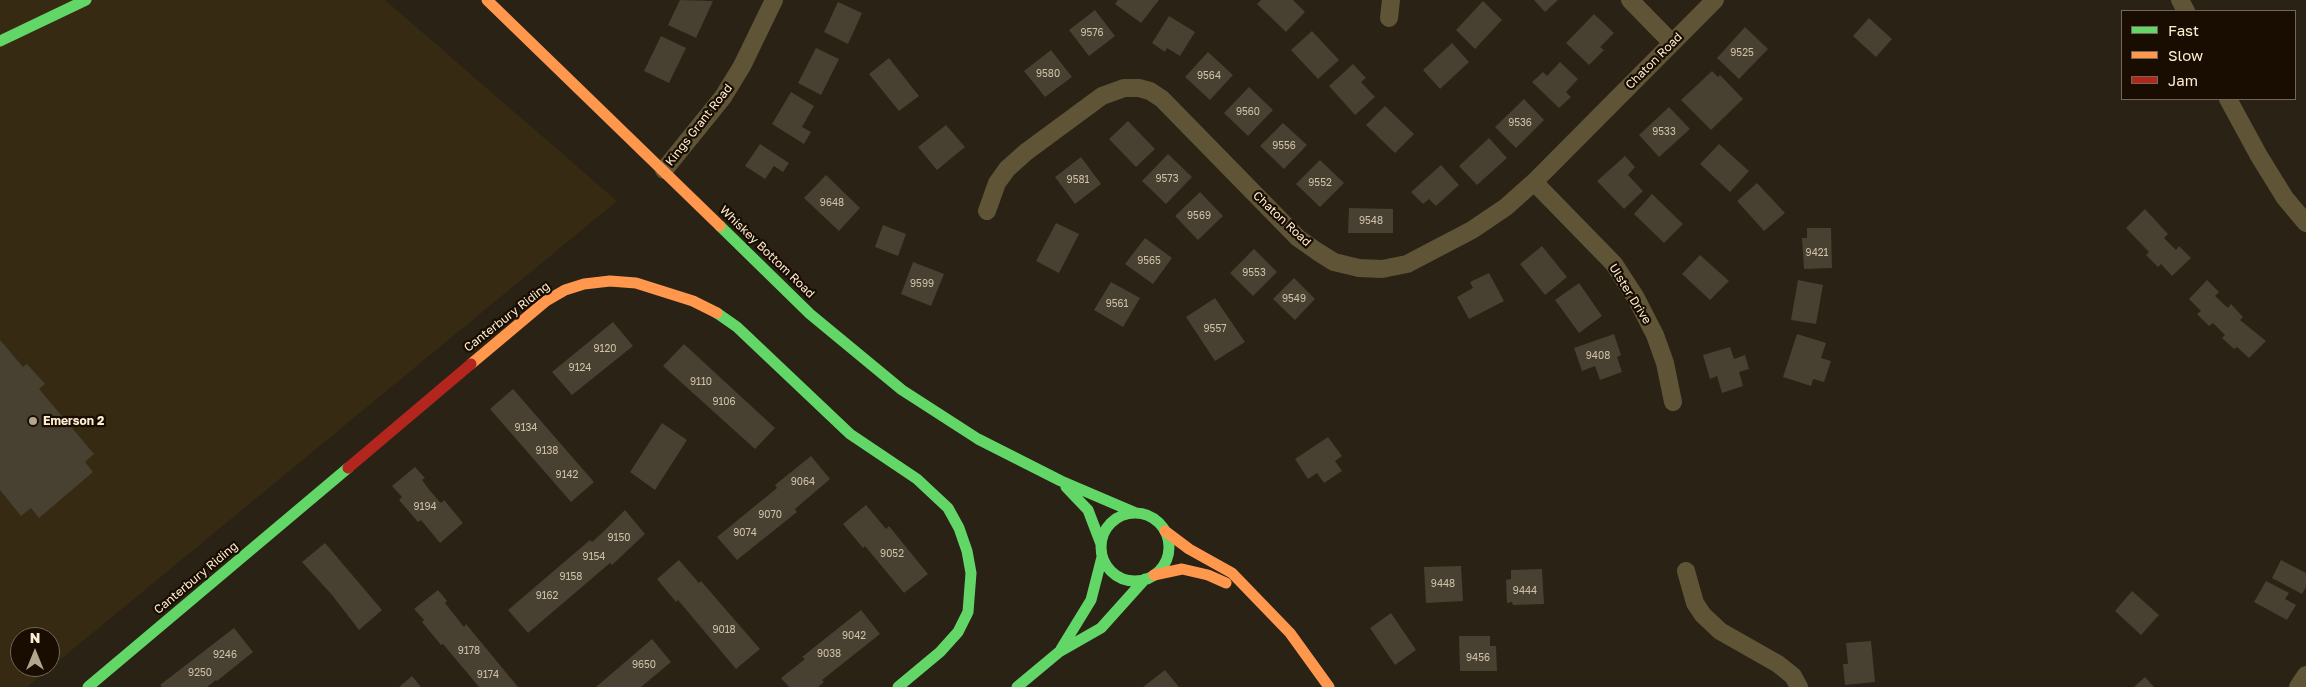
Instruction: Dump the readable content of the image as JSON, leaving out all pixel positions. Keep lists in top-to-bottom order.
{
  "streets": {
    "street": [
      "Chaton Road",
      "Kings Grant Road",
      "Whiskey Bottom Road",
      "Ulster Drive",
      "Canterbury Riding"
    ]
  },
  "crossings": [
    ["Chaton Road", "Ulster Drive"],
    ["Kings Grant Road", "Whiskey Bottom Road"]
  ],
  "places": ["Emerson 2"],
  "house_numbers": [
    "9576",
    "9525",
    "9580",
    "9564",
    "9560",
    "9536",
    "9533",
    "9556",
    "9573",
    "9581",
    "9552",
    "9648",
    "9569",
    "9548",
    "9421",
    "9565",
    "9553",
    "9599",
    "9549",
    "9561",
    "9557",
    "9120",
    "9408",
    "9124",
    "9110",
    "9106",
    "9134",
    "9138",
    "9142",
    "9064",
    "9194",
    "9070",
    "9074",
    "9150",
    "9052",
    "9154",
    "9158",
    "9448",
    "9444",
    "9162",
    "9018",
    "9042",
    "9178",
    "9038",
    "9246",
    "9456",
    "9650",
    "9250",
    "9174"
  ],
  "legend": ["Fast", "Slow", "Jam"],
  "north": "top"
}
